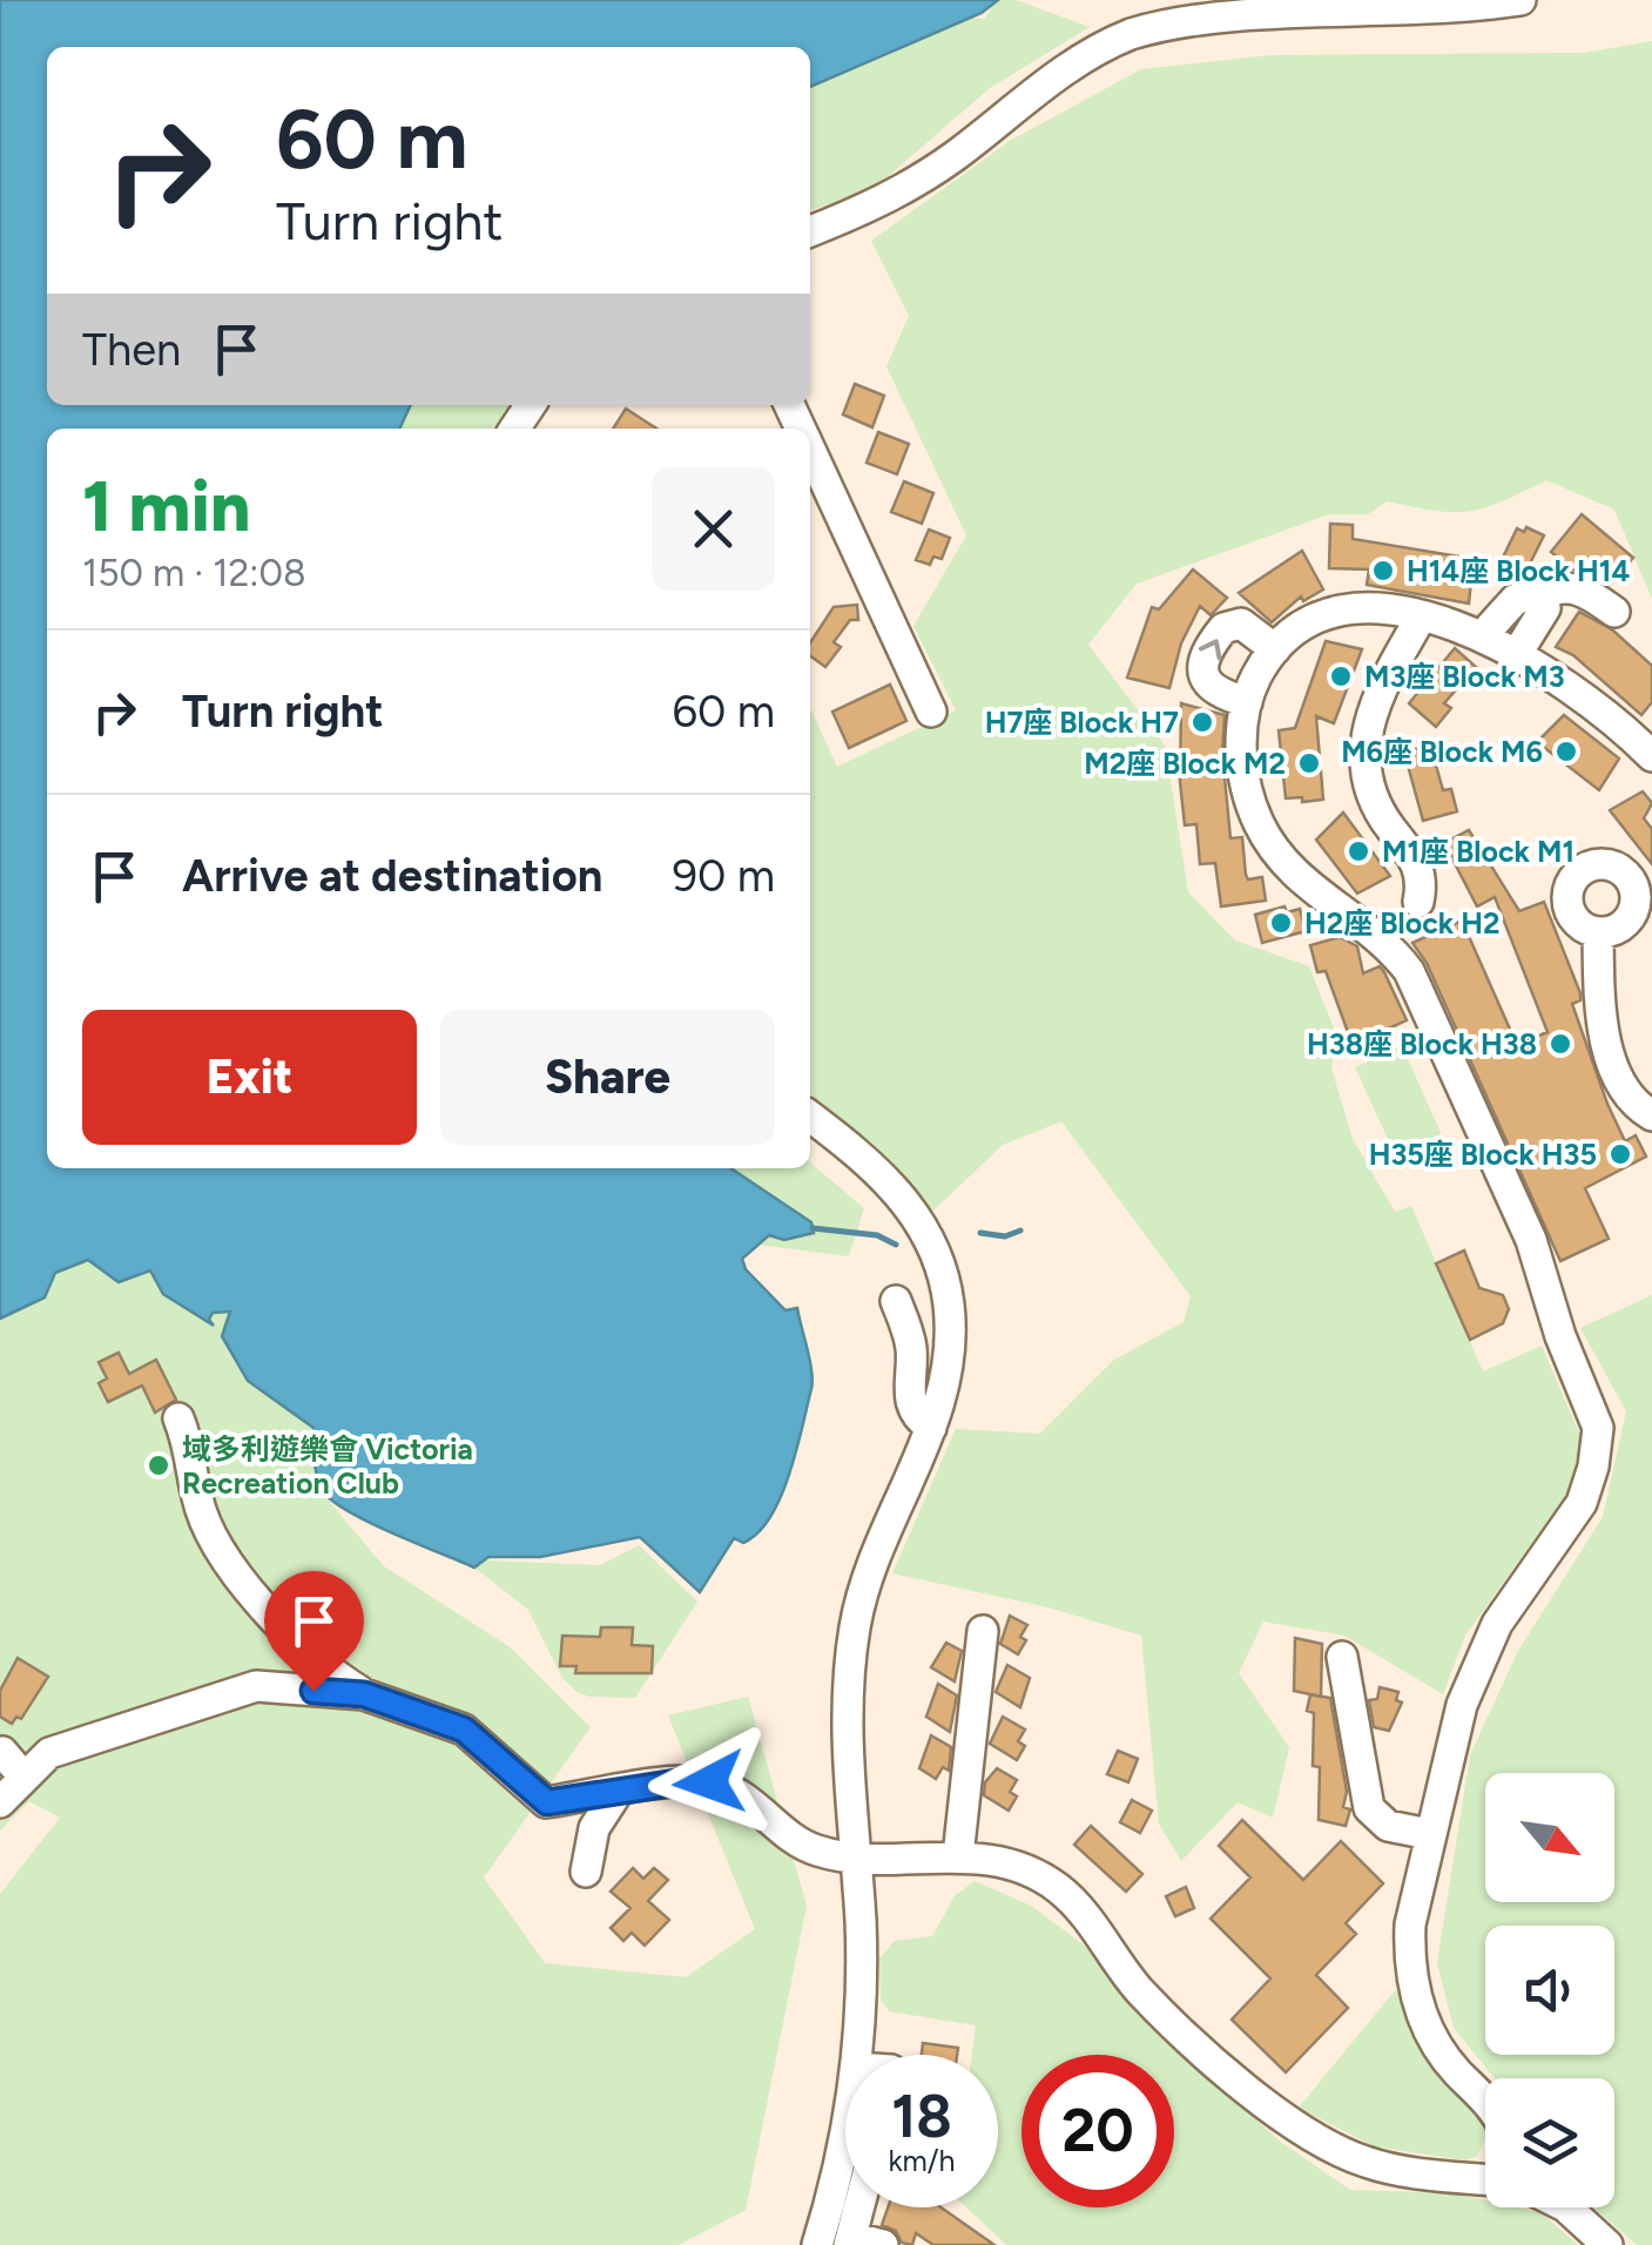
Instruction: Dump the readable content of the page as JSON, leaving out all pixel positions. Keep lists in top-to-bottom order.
{
  "places": [
    "H14座 Block H14",
    "M3座 Block M3",
    "H7座 Block H7",
    "M6座 Block M6",
    "M2座 Block M2",
    "M1座 Block M1",
    "H2座 Block H2",
    "H38座 Block H38",
    "H35座 Block H35",
    "域多利遊樂會 Victoria Recreation Club"
  ],
  "north": "bottom right",
  "page": {
    "turn": ["60 m", "Turn right"],
    "then": "Then",
    "heading": ["1 min", "150 m · 12:08"],
    "list": [
      {
        "name": "Turn right",
        "value": "60 m"
      },
      {
        "name": "Arrive at destination",
        "value": "90 m"
      }
    ],
    "buttons": ["Exit", "Share"],
    "speed": "18 km/h",
    "limit": "20"
  }
}
